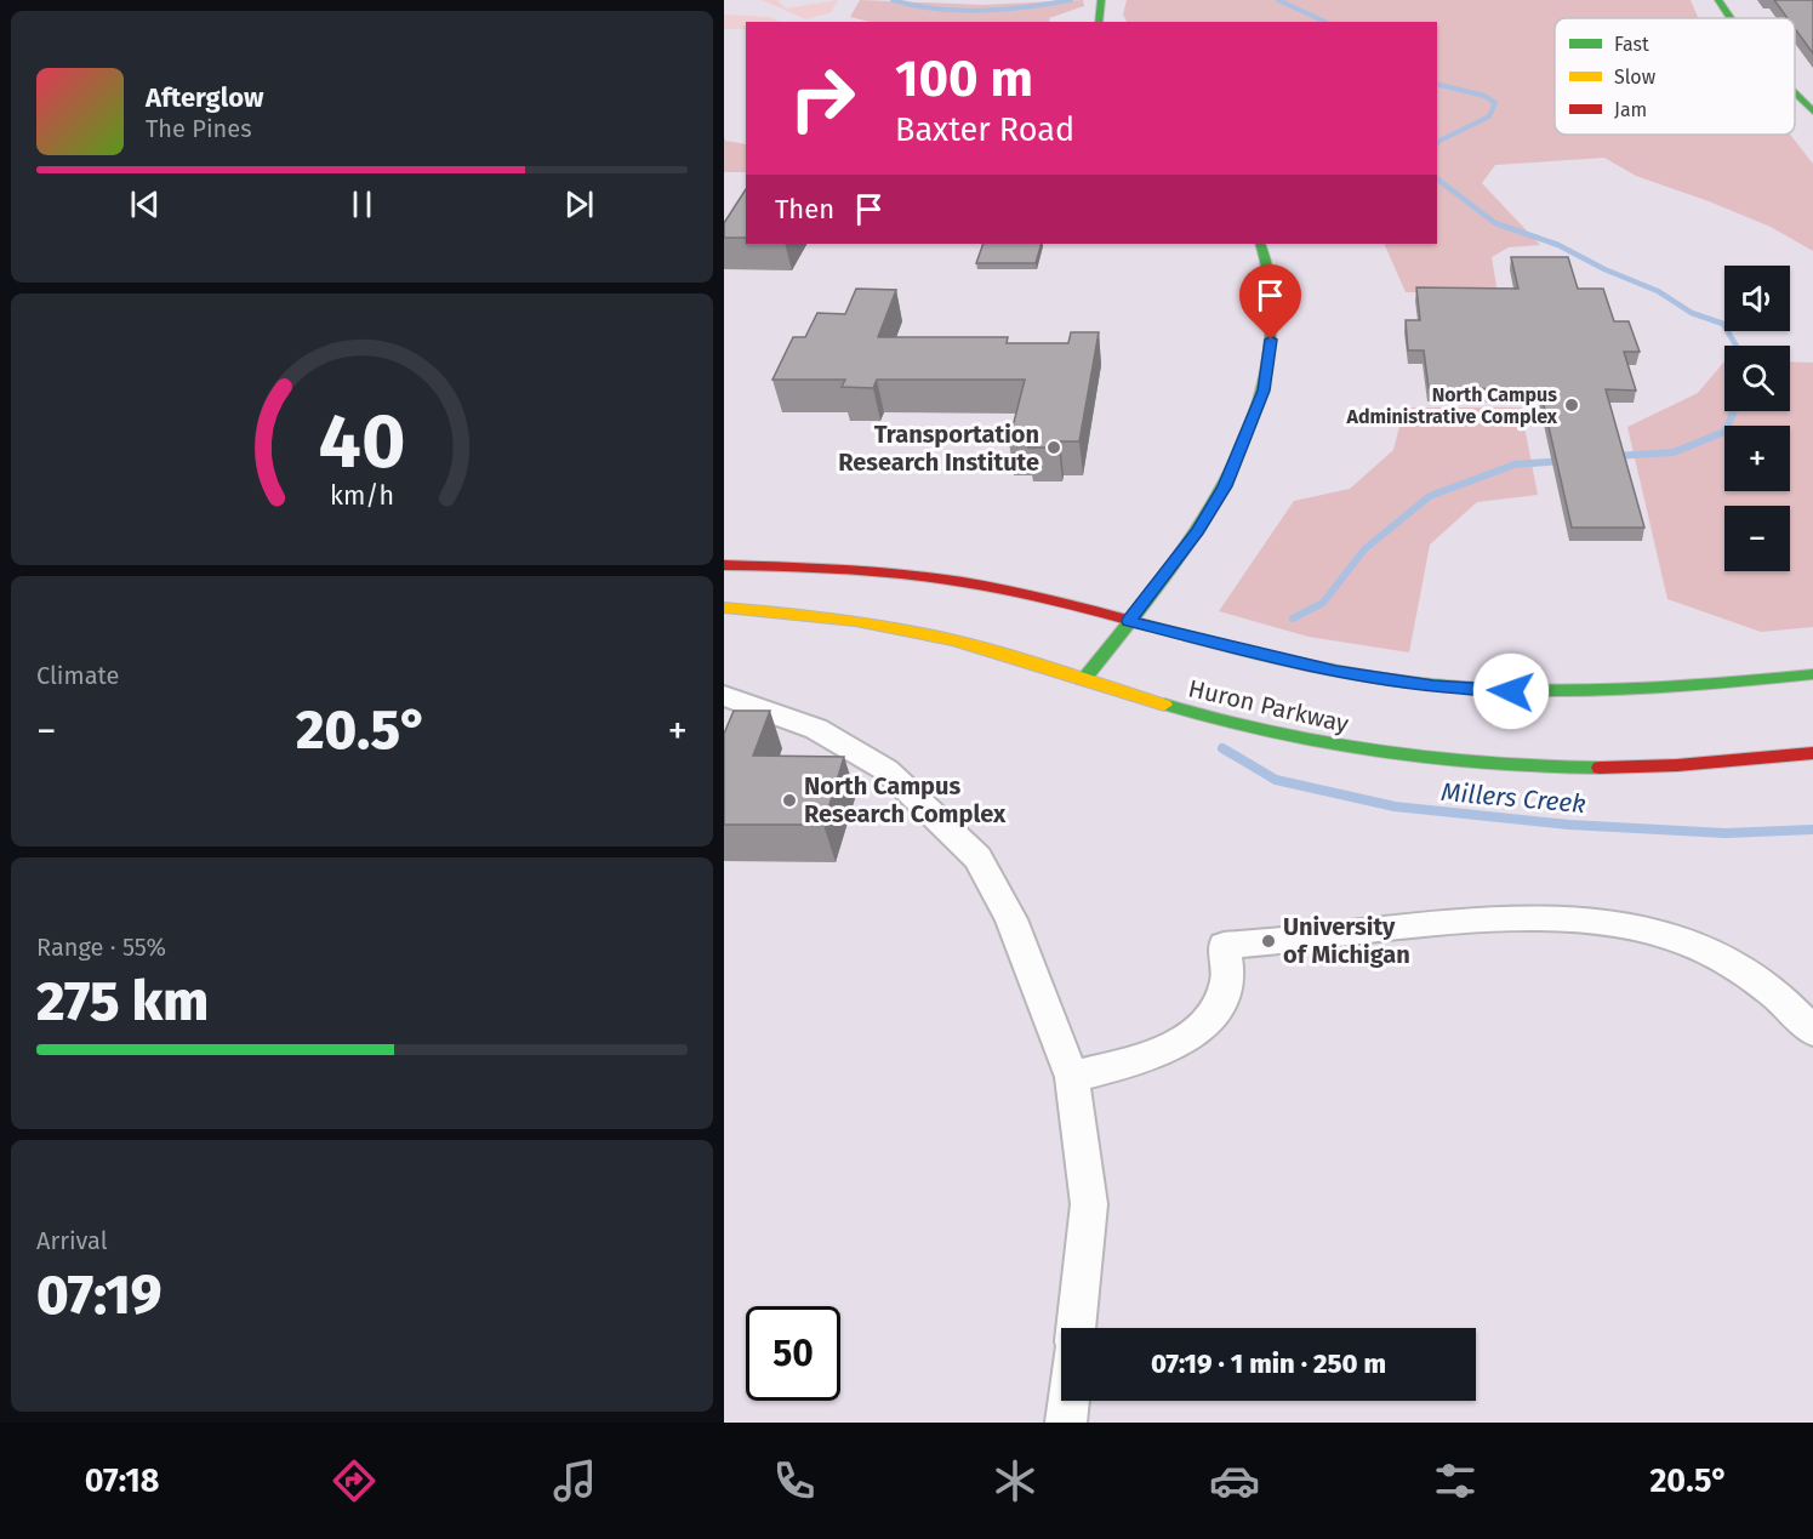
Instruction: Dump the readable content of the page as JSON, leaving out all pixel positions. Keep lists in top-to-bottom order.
{
  "streets": {
    "main road": ["Huron Parkway"]
  },
  "water": ["Millers Creek"],
  "places": [
    "North Campus Administrative Complex",
    "Transportation Research Institute",
    "North Campus Research Complex",
    "University of Michigan"
  ],
  "legend": ["Fast", "Slow", "Jam"],
  "page": {
    "turn": ["100 m", "Baxter Road"],
    "song": ["Afterglow", "The Pines"],
    "then": "Then",
    "map_buttons": ["+", "−"],
    "tile": [
      "Climate",
      ["Range · 55%", "275 km"],
      ["Arrival", "07:19"]
    ],
    "heat": ["−", "20.5°", "+"],
    "limit": "50",
    "trip": "07:19 · 1 min · 250 m",
    "tabs": ["07:18", "20.5°"],
    "gauge": ["40", "km/h"]
  }
}
